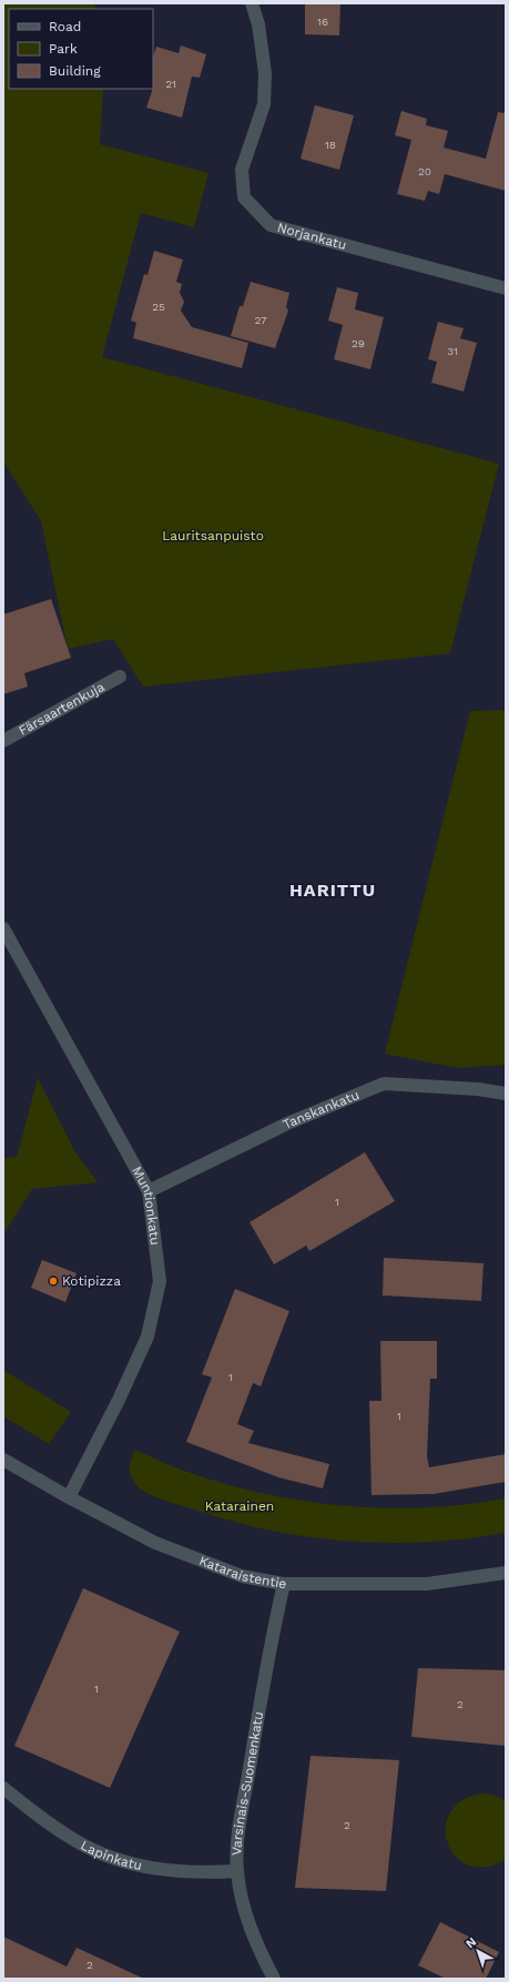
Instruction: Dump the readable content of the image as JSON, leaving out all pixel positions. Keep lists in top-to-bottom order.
{
  "streets": {
    "street": [
      "Norjankatu",
      "Färsaartenkuja",
      "Tanskankatu",
      "Muntionkatu",
      "Kataraistentie",
      "Varsinais-Suomenkatu",
      "Lapinkatu"
    ]
  },
  "crossings": [
    ["Tanskankatu", "Muntionkatu"],
    ["Muntionkatu", "Kataraistentie"],
    ["Kataraistentie", "Varsinais-Suomenkatu"],
    ["Varsinais-Suomenkatu", "Lapinkatu"]
  ],
  "districts": ["HARITTU"],
  "parks": ["Lauritsanpuisto", "Katarainen"],
  "places": ["Kotipizza"],
  "house_numbers": [
    "16",
    "21",
    "18",
    "20",
    "25",
    "27",
    "29",
    "31",
    "1",
    "1",
    "1",
    "1",
    "2",
    "2",
    "2"
  ],
  "legend": ["Road", "Park", "Building"],
  "north": "top left"
}
